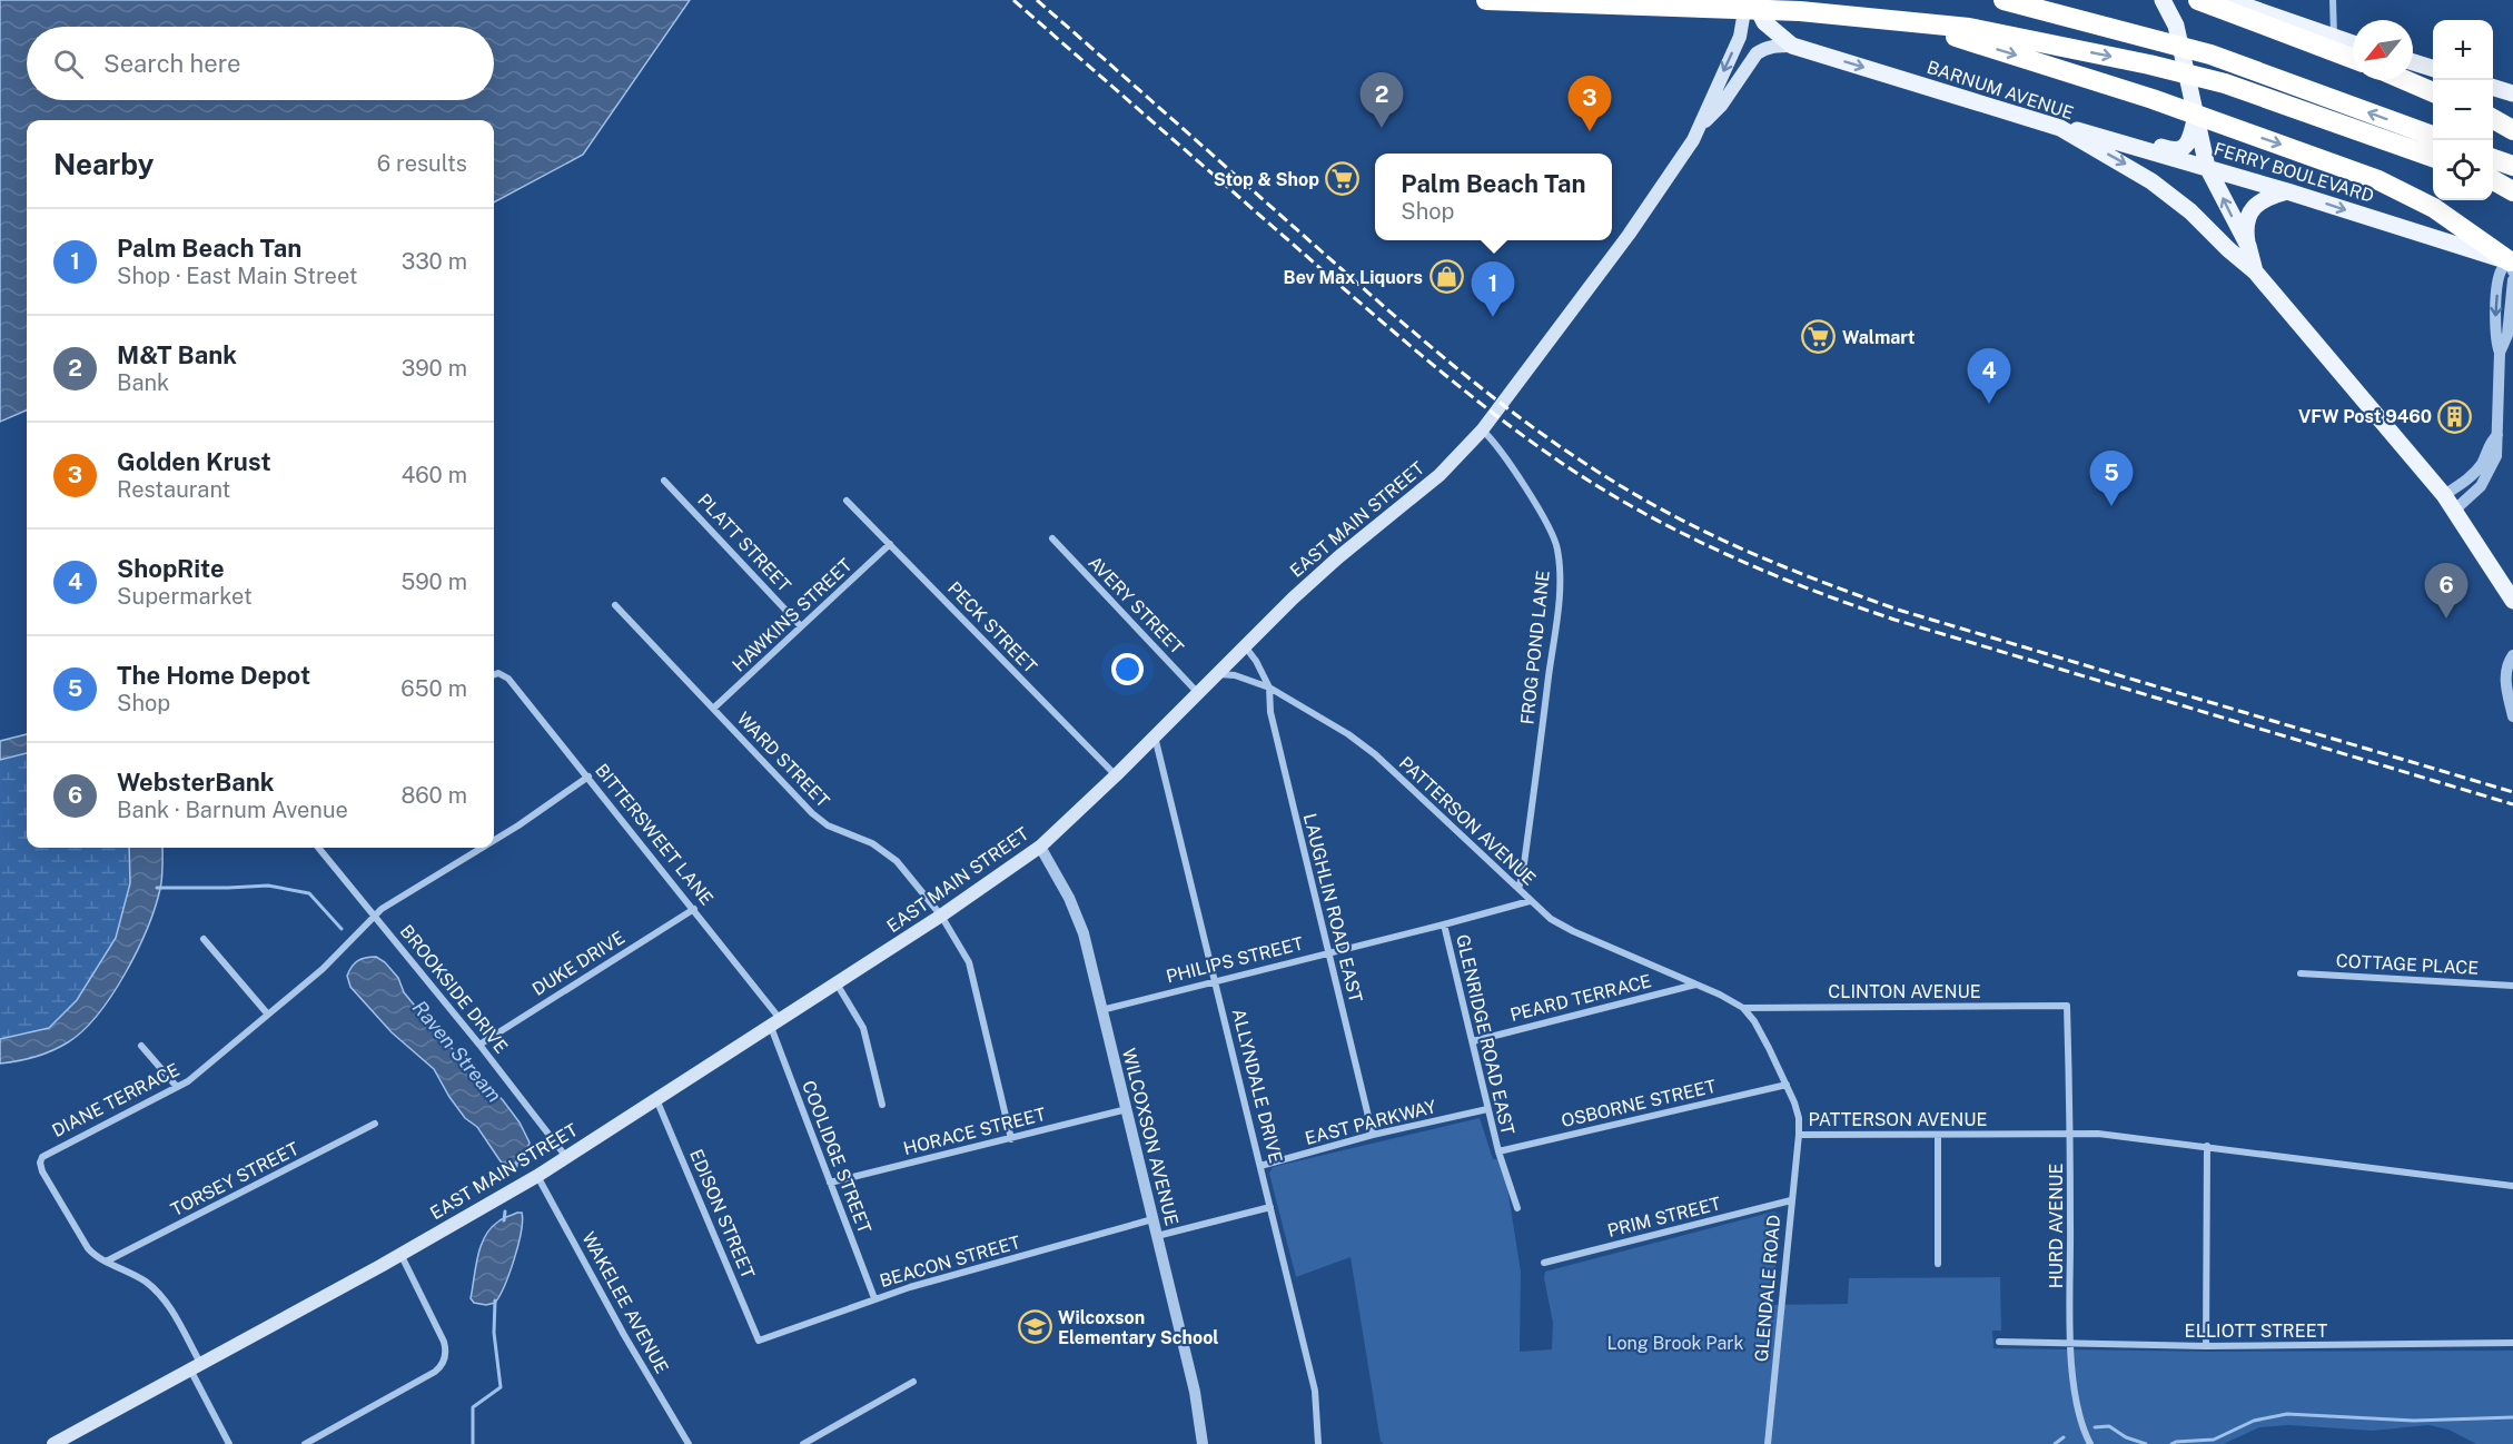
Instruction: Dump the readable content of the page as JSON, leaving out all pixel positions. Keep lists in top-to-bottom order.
{
  "streets": {
    "main road": ["BARNUM AVENUE", "FERRY BOULEVARD", "EAST MAIN STREET"],
    "street": [
      "PLATT STREET",
      "AVERY STREET",
      "HAWKINS STREET",
      "PECK STREET",
      "FROG POND LANE",
      "WARD STREET",
      "PATTERSON AVENUE",
      "BITTERSWEET LANE",
      "LAUGHLIN ROAD EAST",
      "PHILIPS STREET",
      "DUKE DRIVE",
      "COTTAGE PLACE",
      "BROOKSIDE DRIVE",
      "CLINTON AVENUE",
      "PEARD TERRACE",
      "GLENRIDGE ROAD EAST",
      "ALLYNDALE DRIVE",
      "DIANE TERRACE",
      "OSBORNE STREET",
      "EAST PARKWAY",
      "HORACE STREET",
      "WILCOXSON AVENUE",
      "COOLIDGE STREET",
      "TORSEY STREET",
      "EDISON STREET",
      "PRIM STREET",
      "HURD AVENUE",
      "BEACON STREET",
      "GLENDALE ROAD",
      "WAKELEE AVENUE",
      "ELLIOTT STREET"
    ]
  },
  "crossings": [
    ["BARNUM AVENUE", "FERRY BOULEVARD"],
    ["BARNUM AVENUE", "EAST MAIN STREET"],
    ["EAST MAIN STREET", "AVERY STREET"],
    ["EAST MAIN STREET", "PECK STREET"],
    ["EAST MAIN STREET", "FROG POND LANE"],
    ["EAST MAIN STREET", "WARD STREET"],
    ["EAST MAIN STREET", "PATTERSON AVENUE"],
    ["EAST MAIN STREET", "BITTERSWEET LANE"],
    ["EAST MAIN STREET", "BROOKSIDE DRIVE"],
    ["EAST MAIN STREET", "ALLYNDALE DRIVE"],
    ["EAST MAIN STREET", "DIANE TERRACE"],
    ["EAST MAIN STREET", "WILCOXSON AVENUE"],
    ["EAST MAIN STREET", "COOLIDGE STREET"],
    ["EAST MAIN STREET", "EDISON STREET"],
    ["EAST MAIN STREET", "WAKELEE AVENUE"],
    ["PLATT STREET", "HAWKINS STREET"],
    ["HAWKINS STREET", "PECK STREET"],
    ["HAWKINS STREET", "WARD STREET"],
    ["FROG POND LANE", "PATTERSON AVENUE"],
    ["WARD STREET", "HORACE STREET"],
    ["PATTERSON AVENUE", "LAUGHLIN ROAD EAST"],
    ["PATTERSON AVENUE", "PHILIPS STREET"],
    ["PATTERSON AVENUE", "CLINTON AVENUE"],
    ["PATTERSON AVENUE", "PEARD TERRACE"],
    ["PATTERSON AVENUE", "OSBORNE STREET"],
    ["PATTERSON AVENUE", "HURD AVENUE"],
    ["PATTERSON AVENUE", "GLENDALE ROAD"],
    ["BITTERSWEET LANE", "DUKE DRIVE"],
    ["BITTERSWEET LANE", "DIANE TERRACE"],
    ["BITTERSWEET LANE", "COOLIDGE STREET"],
    ["LAUGHLIN ROAD EAST", "PHILIPS STREET"],
    ["LAUGHLIN ROAD EAST", "EAST PARKWAY"],
    ["PHILIPS STREET", "GLENRIDGE ROAD EAST"],
    ["PHILIPS STREET", "ALLYNDALE DRIVE"],
    ["PHILIPS STREET", "WILCOXSON AVENUE"],
    ["DUKE DRIVE", "BROOKSIDE DRIVE"],
    ["BROOKSIDE DRIVE", "DIANE TERRACE"],
    ["CLINTON AVENUE", "HURD AVENUE"],
    ["PEARD TERRACE", "GLENRIDGE ROAD EAST"],
    ["GLENRIDGE ROAD EAST", "OSBORNE STREET"],
    ["GLENRIDGE ROAD EAST", "EAST PARKWAY"],
    ["ALLYNDALE DRIVE", "EAST PARKWAY"],
    ["DIANE TERRACE", "TORSEY STREET"],
    ["HORACE STREET", "WILCOXSON AVENUE"],
    ["HORACE STREET", "COOLIDGE STREET"],
    ["WILCOXSON AVENUE", "BEACON STREET"],
    ["COOLIDGE STREET", "BEACON STREET"],
    ["EDISON STREET", "BEACON STREET"],
    ["PRIM STREET", "GLENDALE ROAD"],
    ["HURD AVENUE", "ELLIOTT STREET"]
  ],
  "one_way": ["FERRY BOULEVARD"],
  "water": ["Raven Stream"],
  "parks": ["Long Brook Park"],
  "places": {
    "supermarket": ["Stop & Shop", "Walmart"],
    "shop": ["Bev Max Liquors"],
    "building": ["VFW Post 9460"],
    "school or university": ["Wilcoxson Elementary School"]
  },
  "north": "bottom left",
  "page": {
    "map_buttons": ["+", "−"],
    "search": "Search here",
    "pins": [
      "2",
      "3",
      "1",
      "4",
      "5",
      "6"
    ],
    "heading": ["Nearby", "6 results"],
    "popup": ["Palm Beach Tan", "Shop"],
    "list": [
      {
        "mark": "1",
        "name": "Palm Beach Tan",
        "note": "Shop · East Main Street",
        "value": "330 m"
      },
      {
        "mark": "2",
        "name": "M&T Bank",
        "note": "Bank",
        "value": "390 m"
      },
      {
        "mark": "3",
        "name": "Golden Krust",
        "note": "Restaurant",
        "value": "460 m"
      },
      {
        "mark": "4",
        "name": "ShopRite",
        "note": "Supermarket",
        "value": "590 m"
      },
      {
        "mark": "5",
        "name": "The Home Depot",
        "note": "Shop",
        "value": "650 m"
      },
      {
        "mark": "6",
        "name": "WebsterBank",
        "note": "Bank · Barnum Avenue",
        "value": "860 m"
      }
    ]
  }
}
